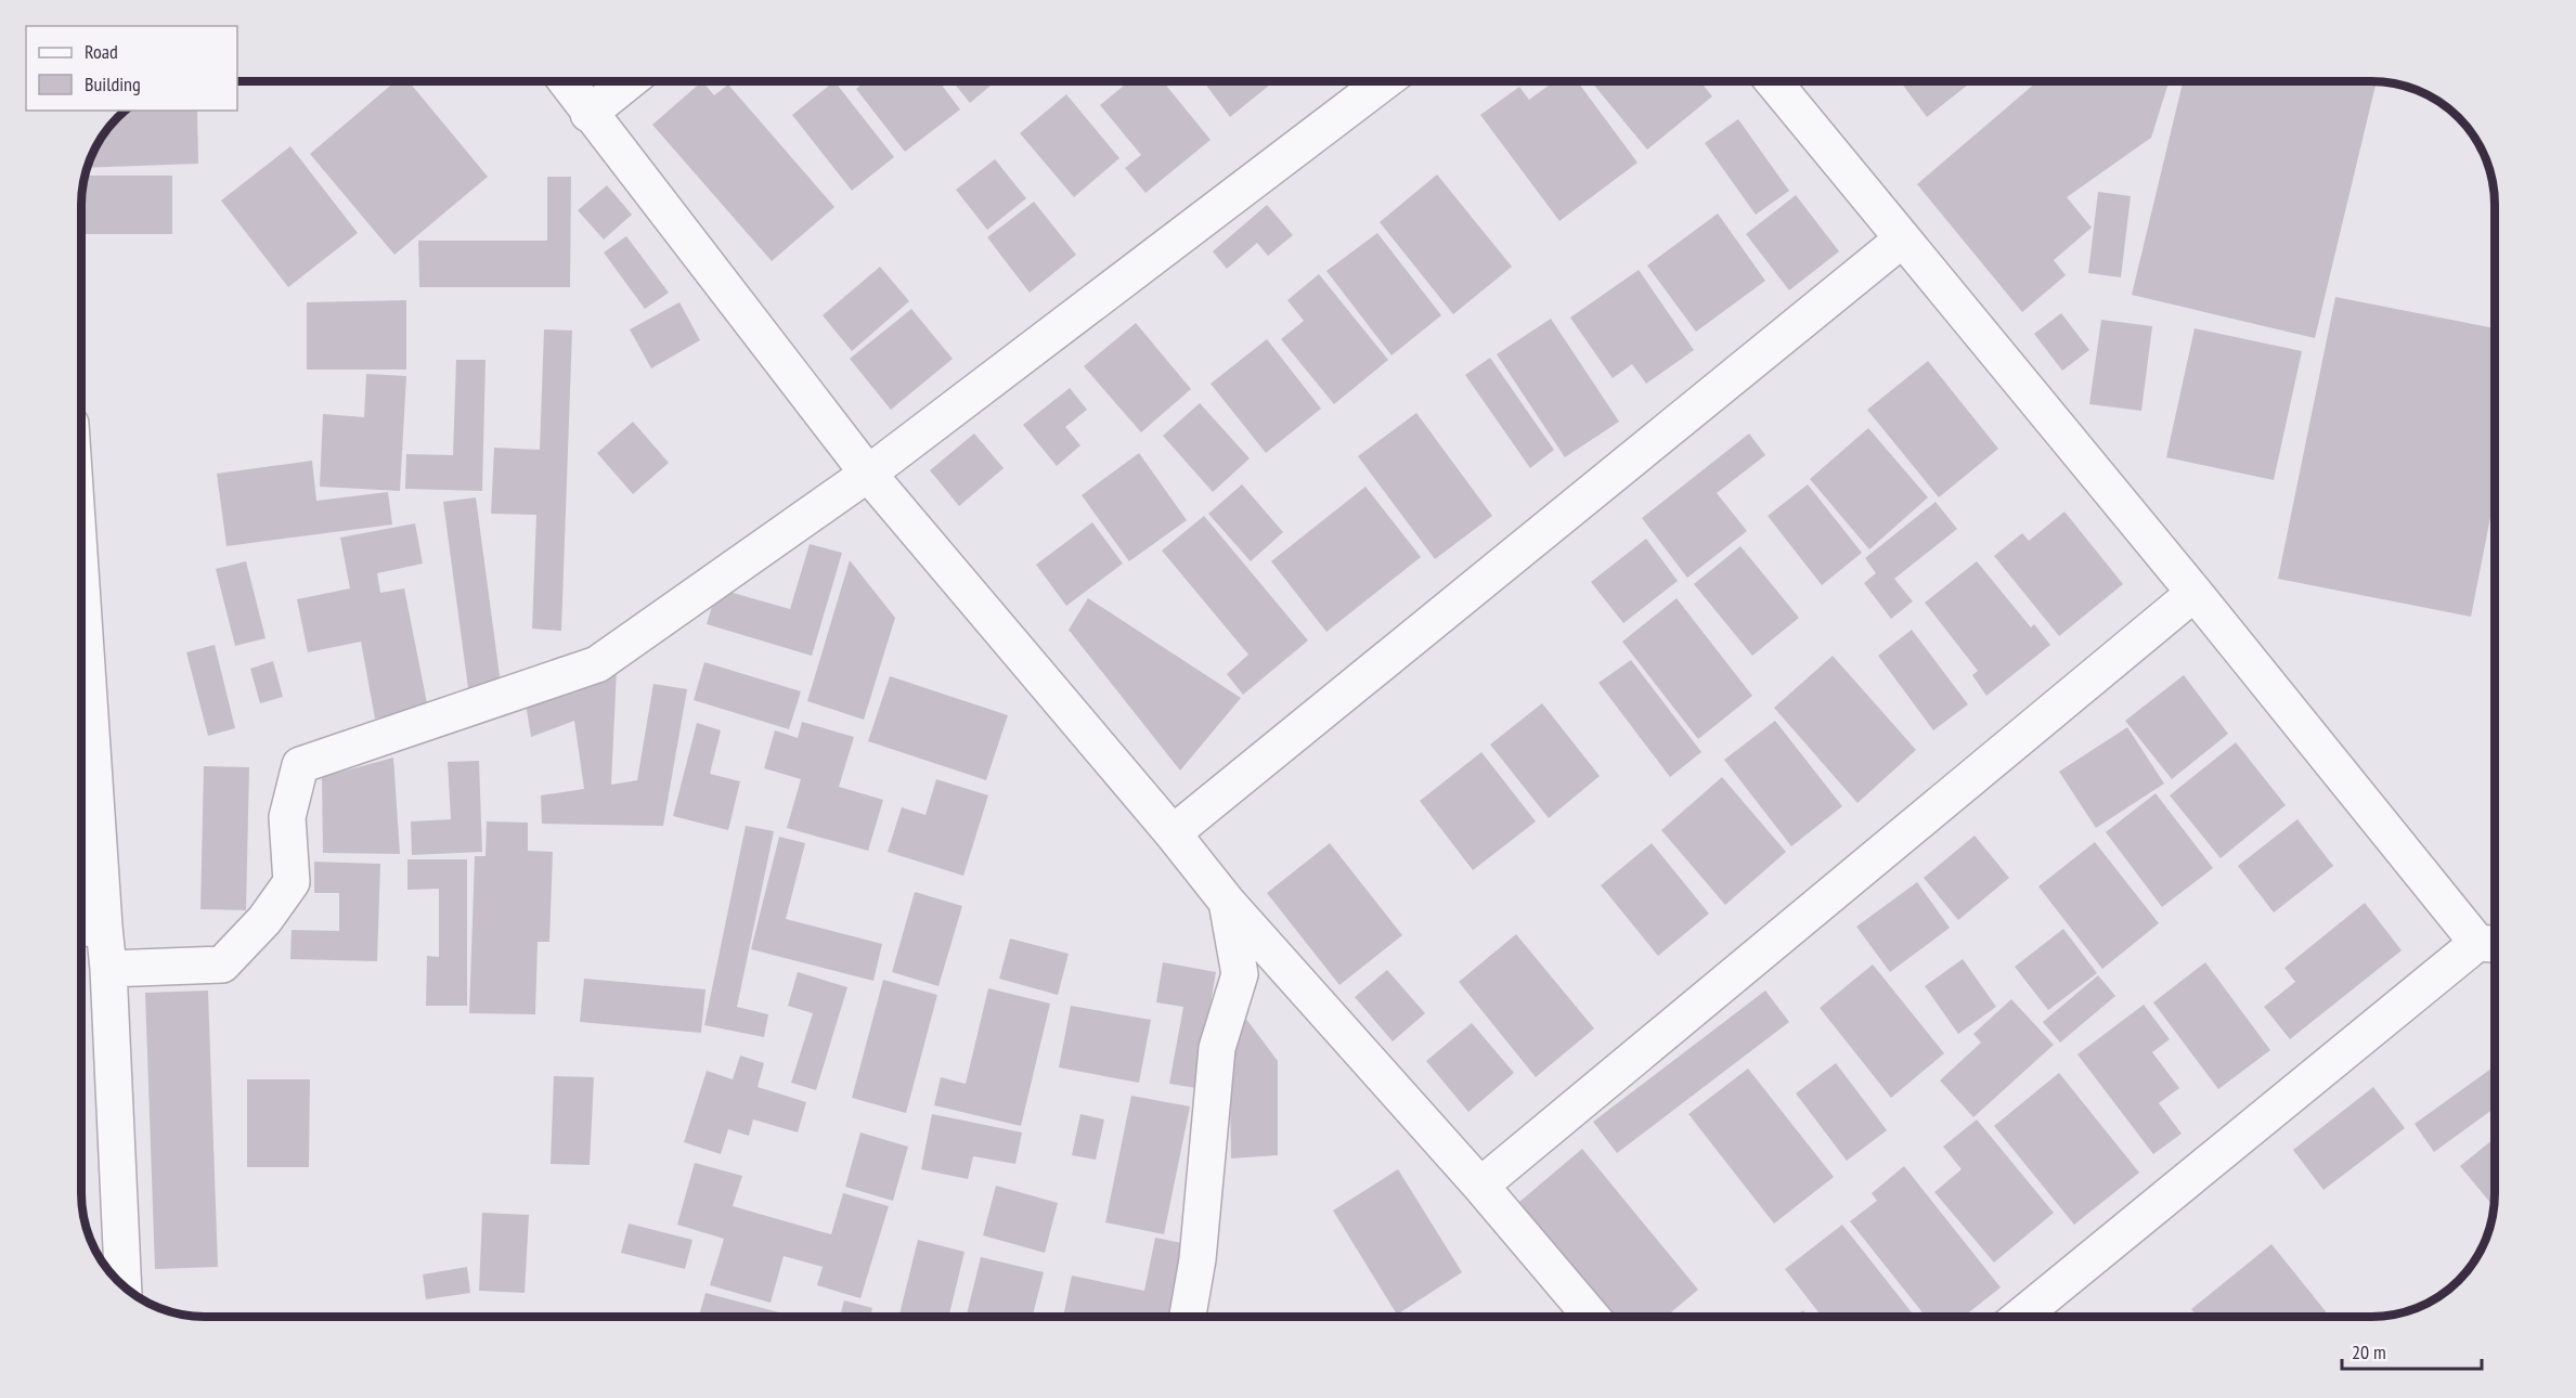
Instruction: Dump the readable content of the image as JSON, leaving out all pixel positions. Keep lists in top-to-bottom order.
{
  "legend": ["Road", "Building"],
  "scale_bar": "20 m"
}
